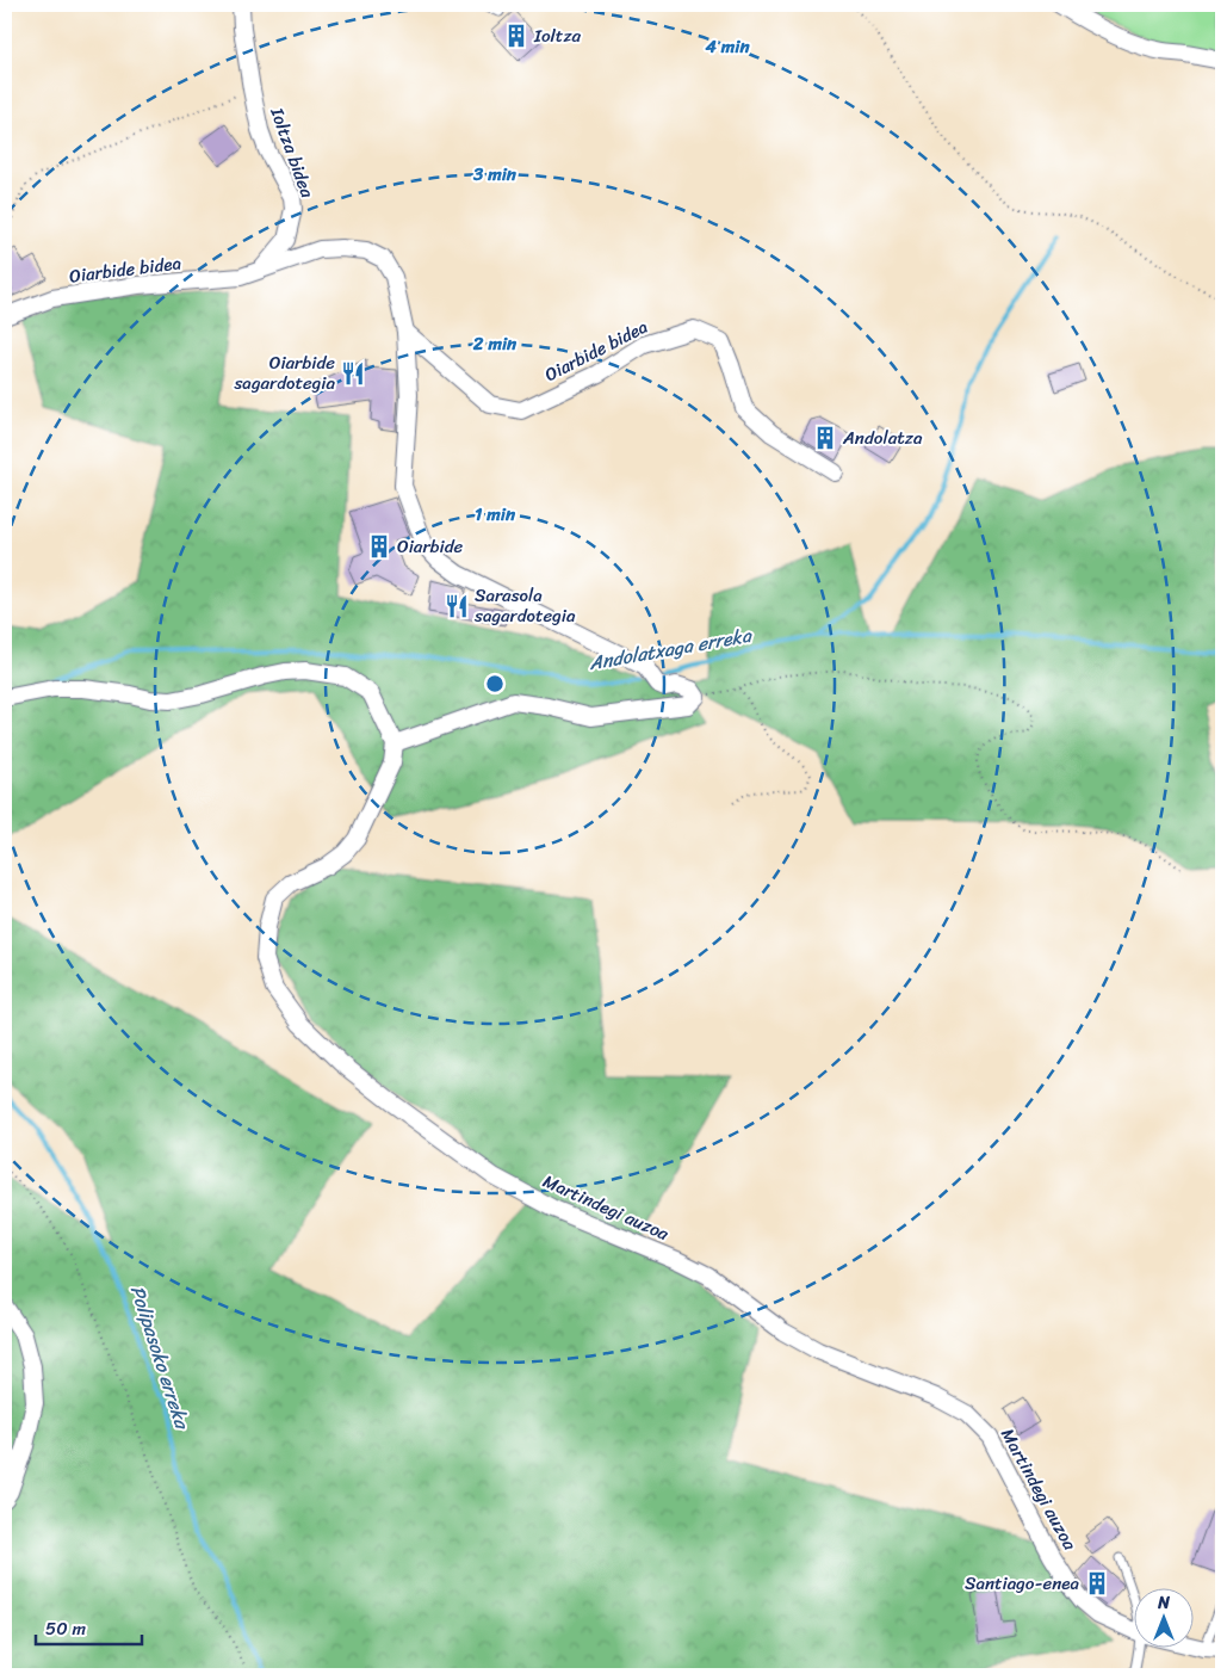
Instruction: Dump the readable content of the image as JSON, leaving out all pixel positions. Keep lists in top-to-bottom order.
{
  "streets": {
    "street": ["Ioltza bidea", "Oiarbide bidea", "Martindegi auzoa"]
  },
  "crossings": [
    ["Ioltza bidea", "Oiarbide bidea"]
  ],
  "water": ["Andolatxaga erreka", "Polipasoko erreka"],
  "places": {
    "building": [
      "Ioltza",
      "Andolatza",
      "Oiarbide",
      "Santiago-enea"
    ],
    "restaurant": ["Oiarbide sagardotegia", "Sarasola sagardotegia"]
  },
  "scale_bar": "50 m",
  "north": "top",
  "rings": [
    "4 min",
    "3 min",
    "2 min",
    "1 min"
  ]
}
